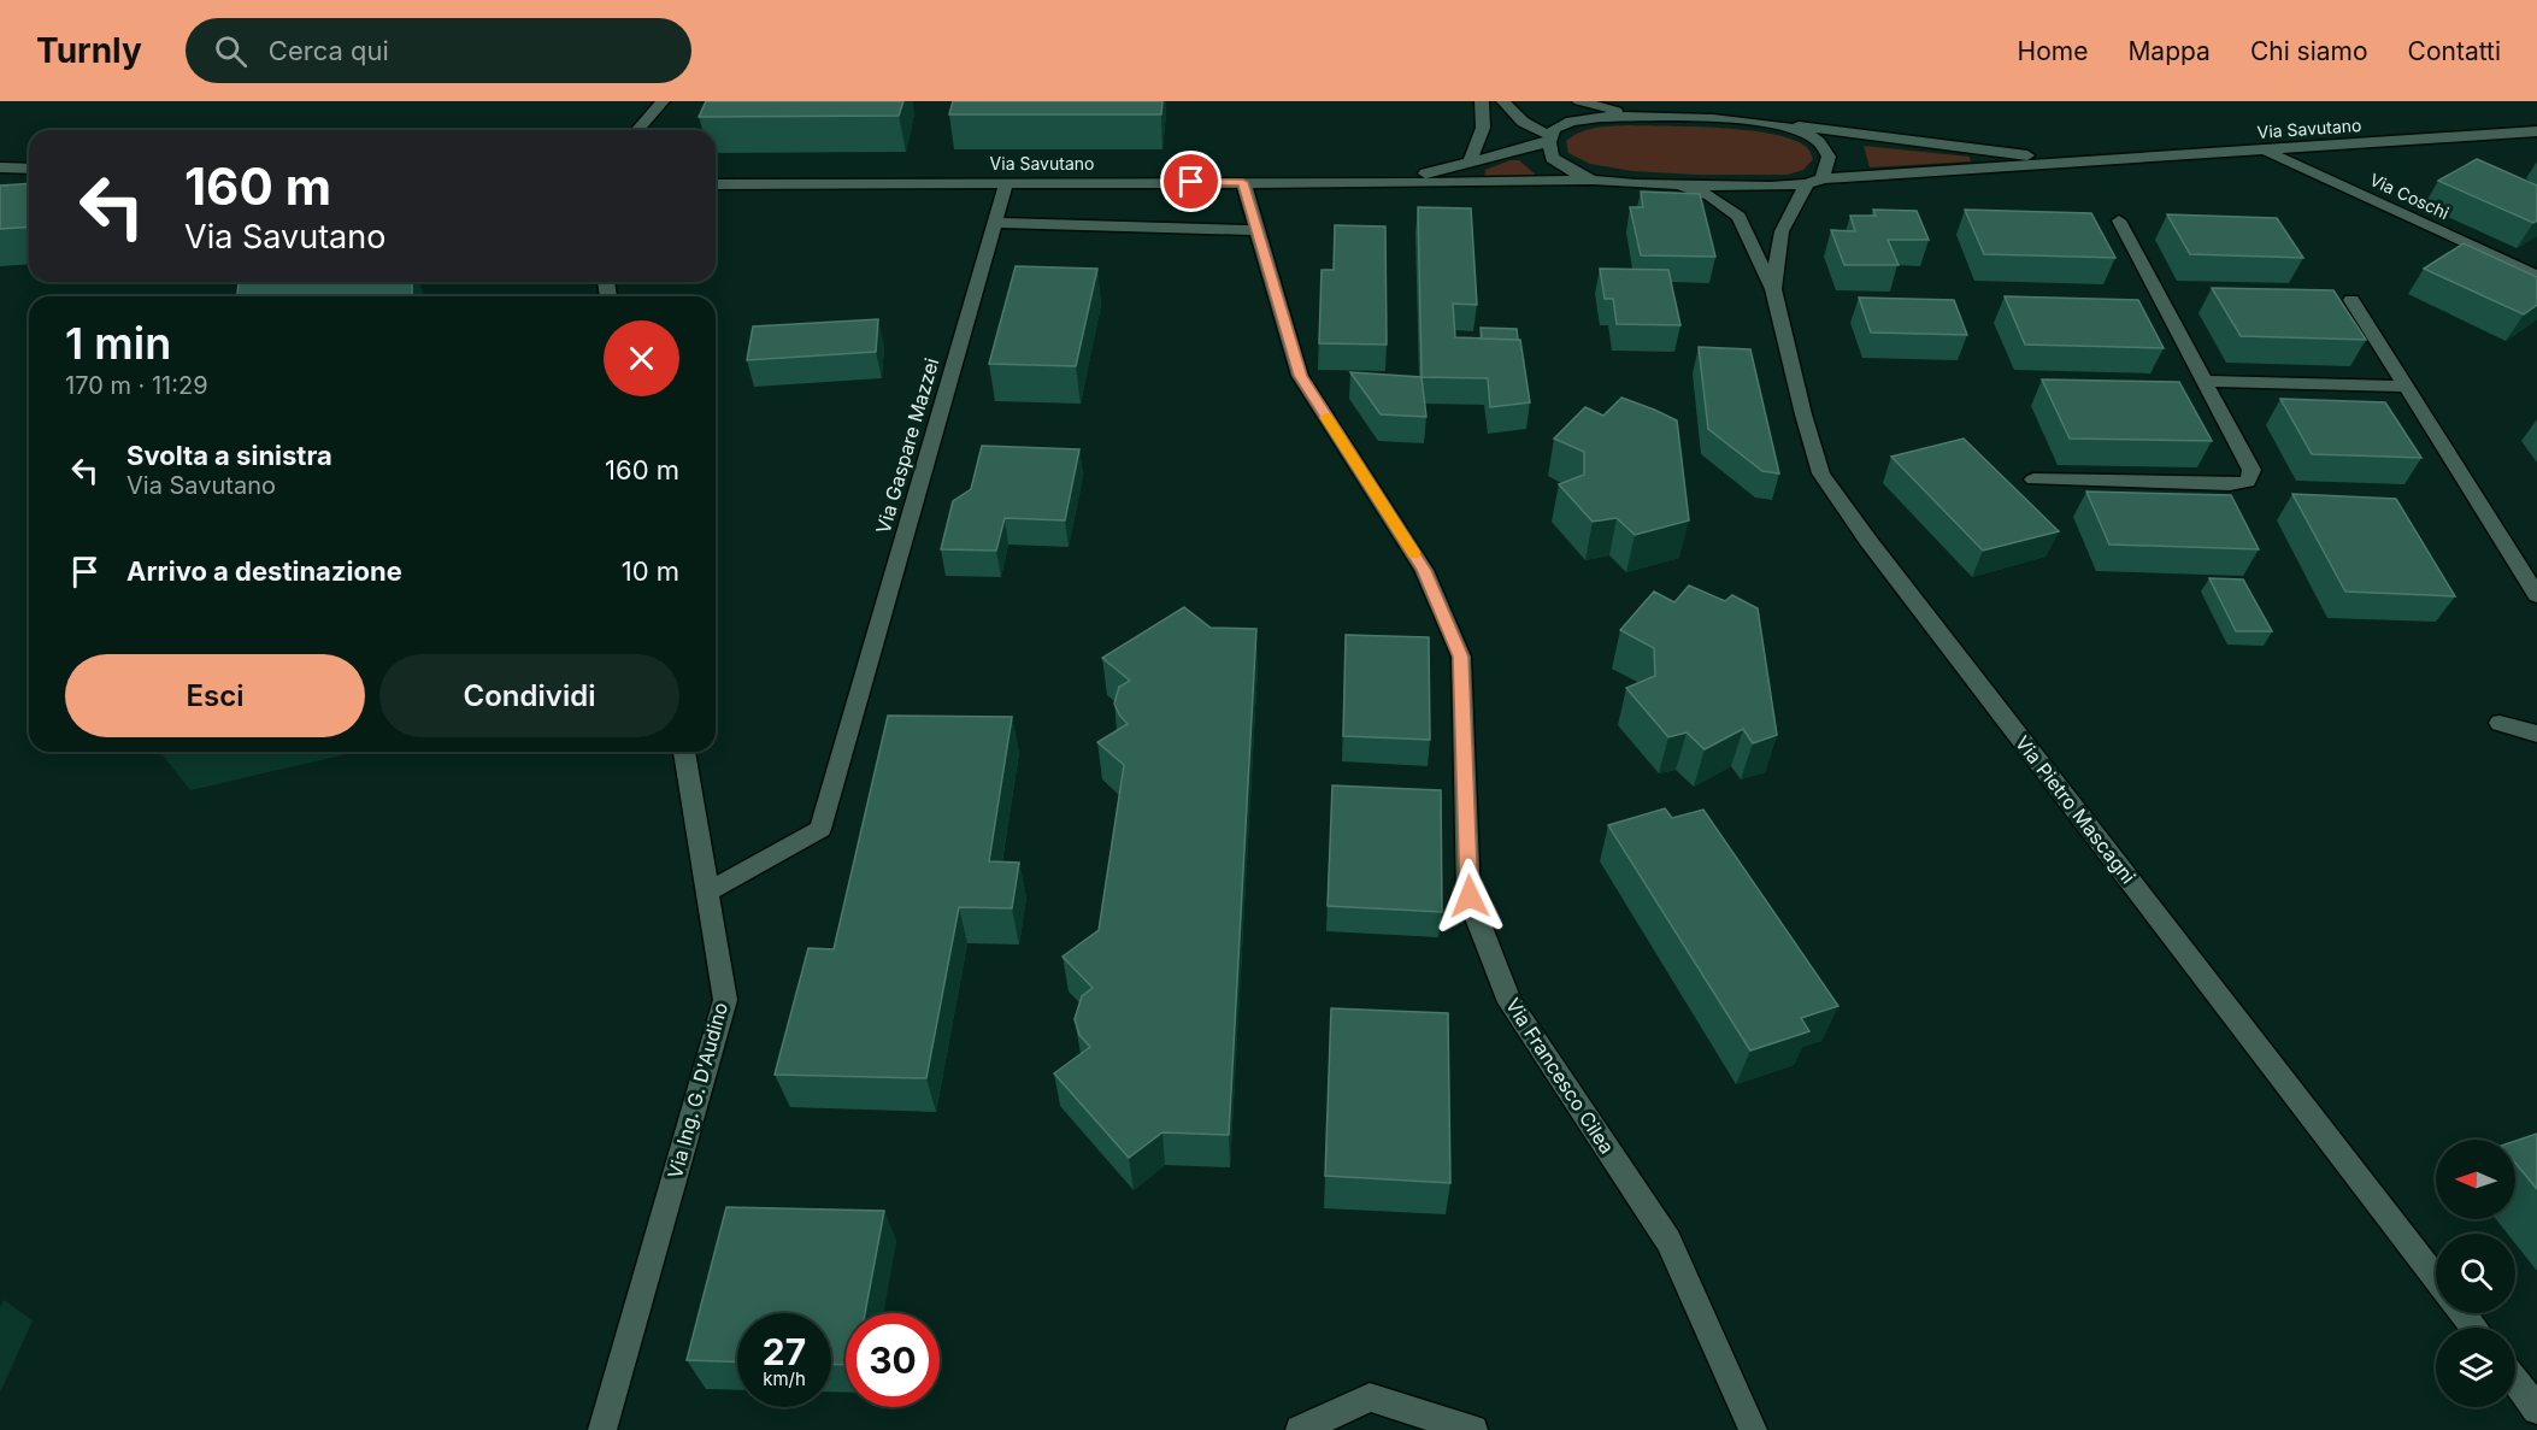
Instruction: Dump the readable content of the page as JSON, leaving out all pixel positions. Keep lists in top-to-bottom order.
{
  "streets": {
    "street": [
      "Via Savutano",
      "Via Coschi",
      "Via Gaspare Mazzei",
      "Via Pietro Mascagni",
      "Via Francesco Cilea",
      "Via Ing. G. D'Audino"
    ]
  },
  "crossings": [
    ["Via Savutano", "Via Coschi"],
    ["Via Savutano", "Via Gaspare Mazzei"],
    ["Via Savutano", "Via Francesco Cilea"],
    ["Via Gaspare Mazzei", "Via Ing. G. D'Audino"]
  ],
  "north": "left",
  "page": {
    "header": "Turnly",
    "search": "Cerca qui",
    "nav": [
      "Home",
      "Mappa",
      "Chi siamo",
      "Contatti"
    ],
    "turn": ["160 m", "Via Savutano"],
    "heading": ["1 min", "170 m · 11:29"],
    "list": [
      {
        "name": "Svolta a sinistra",
        "note": "Via Savutano",
        "value": "160 m"
      },
      {
        "name": "Arrivo a destinazione",
        "value": "10 m"
      }
    ],
    "buttons": ["Esci", "Condividi"],
    "speed": "27 km/h",
    "limit": "30"
  }
}
